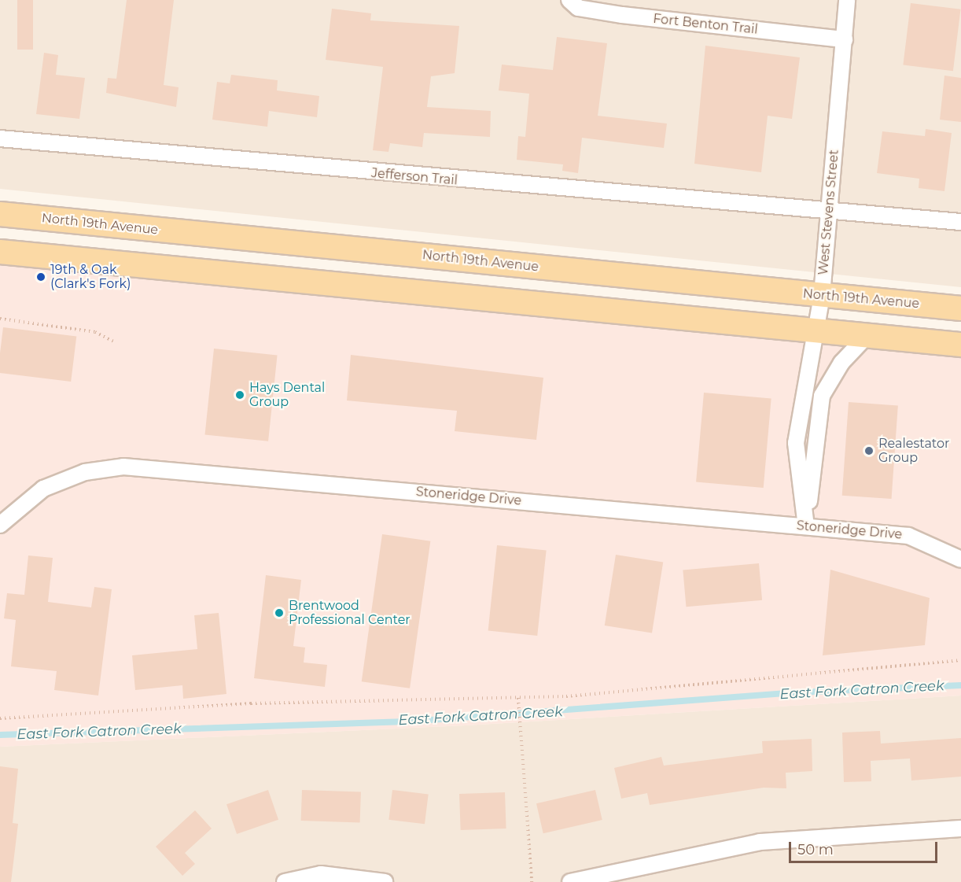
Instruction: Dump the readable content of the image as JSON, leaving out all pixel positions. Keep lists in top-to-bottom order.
{
  "streets": {
    "main road": ["North 19th Avenue"],
    "street": [
      "Fort Benton Trail",
      "Jefferson Trail",
      "West Stevens Street",
      "Stoneridge Drive"
    ]
  },
  "crossings": [
    ["Fort Benton Trail", "West Stevens Street"],
    ["Jefferson Trail", "West Stevens Street"],
    ["West Stevens Street", "North 19th Avenue"],
    ["West Stevens Street", "Stoneridge Drive"]
  ],
  "water": ["East Fork Catron Creek"],
  "places": [
    "19th & Oak (Clark's Fork)",
    "Hays Dental Group",
    "Realestator Group",
    "Brentwood Professional Center"
  ],
  "scale_bar": "50 m"
}
